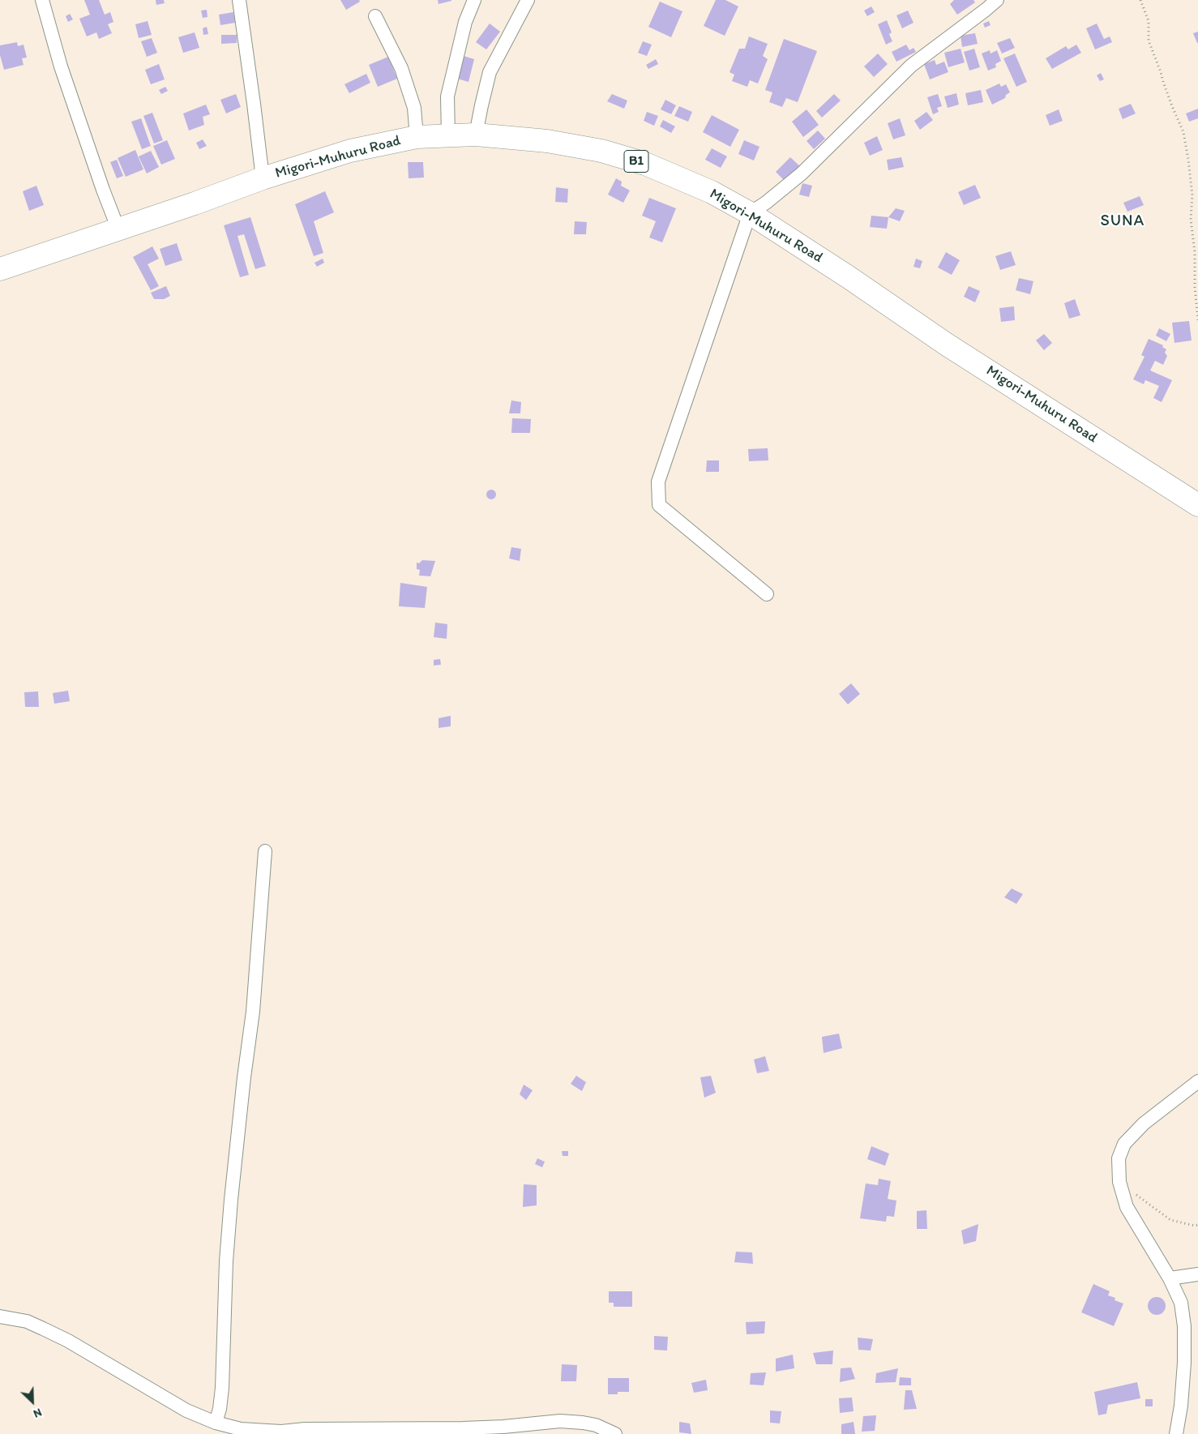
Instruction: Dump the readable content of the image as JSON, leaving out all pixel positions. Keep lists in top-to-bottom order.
{
  "streets": {
    "highway": ["Migori-Muhuru Road", "B1"]
  },
  "districts": ["SUNA"],
  "north": "bottom right"
}
